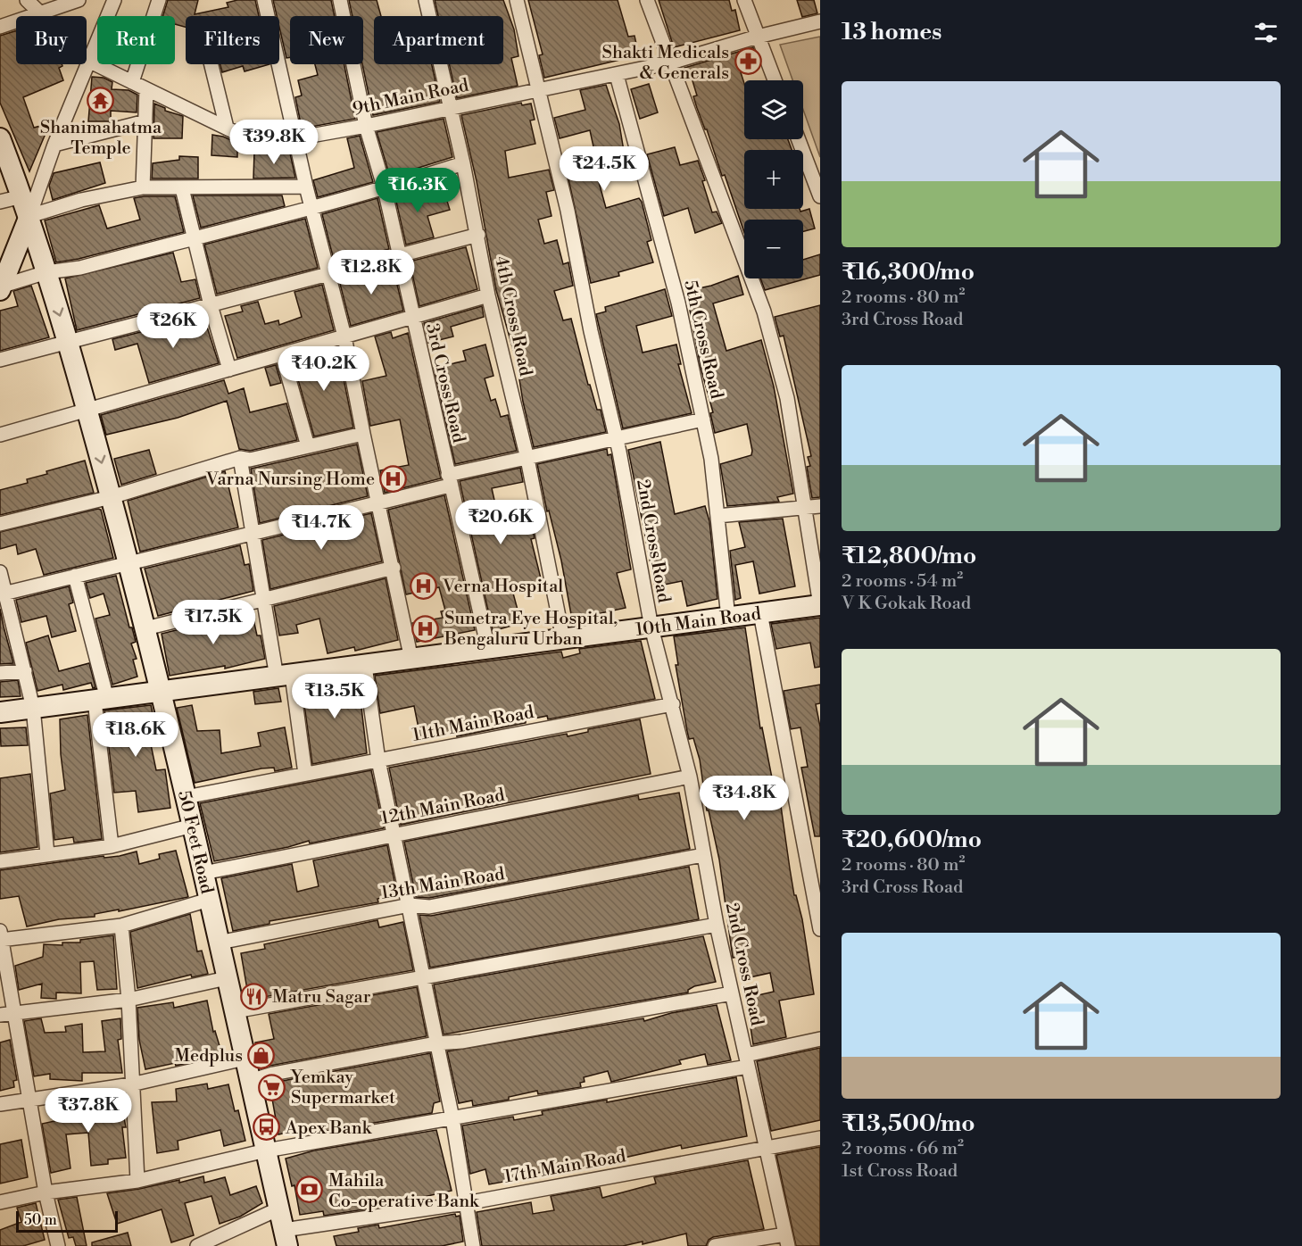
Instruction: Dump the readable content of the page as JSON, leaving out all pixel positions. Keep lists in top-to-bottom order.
{
  "streets": {
    "main road": ["10th Main Road", "50 Feet Road"],
    "street": [
      "9th Main Road",
      "4th Cross Road",
      "5th Cross Road",
      "3rd Cross Road",
      "2nd Cross Road",
      "11th Main Road",
      "12th Main Road",
      "13th Main Road",
      "17th Main Road"
    ]
  },
  "crossings": [
    ["9th Main Road", "4th Cross Road"],
    ["9th Main Road", "5th Cross Road"],
    ["9th Main Road", "3rd Cross Road"],
    ["9th Main Road", "2nd Cross Road"],
    ["4th Cross Road", "10th Main Road"],
    ["5th Cross Road", "10th Main Road"],
    ["3rd Cross Road", "10th Main Road"],
    ["2nd Cross Road", "10th Main Road"],
    ["2nd Cross Road", "11th Main Road"],
    ["2nd Cross Road", "12th Main Road"],
    ["2nd Cross Road", "13th Main Road"],
    ["2nd Cross Road", "17th Main Road"],
    ["10th Main Road", "50 Feet Road"],
    ["11th Main Road", "50 Feet Road"],
    ["12th Main Road", "50 Feet Road"],
    ["50 Feet Road", "13th Main Road"],
    ["50 Feet Road", "17th Main Road"]
  ],
  "places": {
    "pharmacy": ["Shakti Medicals & Generals"],
    "temple": ["Shanimahatma Temple"],
    "hospital": ["Varna Nursing Home", "Verna Hospital", "Sunetra Eye Hospital, Bengaluru Urban"],
    "restaurant": ["Matru Sagar"],
    "shop": ["Medplus"],
    "supermarket": ["Yemkay Supermarket"],
    "bus stop": ["Apex Bank"],
    "bank": ["Mahila Co-operative Bank"]
  },
  "scale_bar": "50 m",
  "page": {
    "heading": "13 homes",
    "chip": [
      "Buy",
      "Rent",
      "Filters",
      "New",
      "Apartment"
    ],
    "list": [
      {
        "name": "₹16,300/mo",
        "note": "2 rooms · 80 m² · 3rd Cross Road"
      },
      {
        "name": "₹12,800/mo",
        "note": "2 rooms · 54 m² · V K Gokak Road"
      },
      {
        "name": "₹20,600/mo",
        "note": "2 rooms · 80 m² · 3rd Cross Road"
      },
      {
        "name": "₹13,500/mo",
        "note": "2 rooms · 66 m² · 1st Cross Road"
      }
    ],
    "map_buttons": ["+", "−"],
    "price": [
      "₹39.8K",
      "₹24.5K",
      "₹16.3K",
      "₹12.8K",
      "₹26K",
      "₹40.2K",
      "₹20.6K",
      "₹14.7K",
      "₹17.5K",
      "₹13.5K",
      "₹18.6K",
      "₹34.8K",
      "₹37.8K"
    ],
    "scale": "50 m"
  }
}
